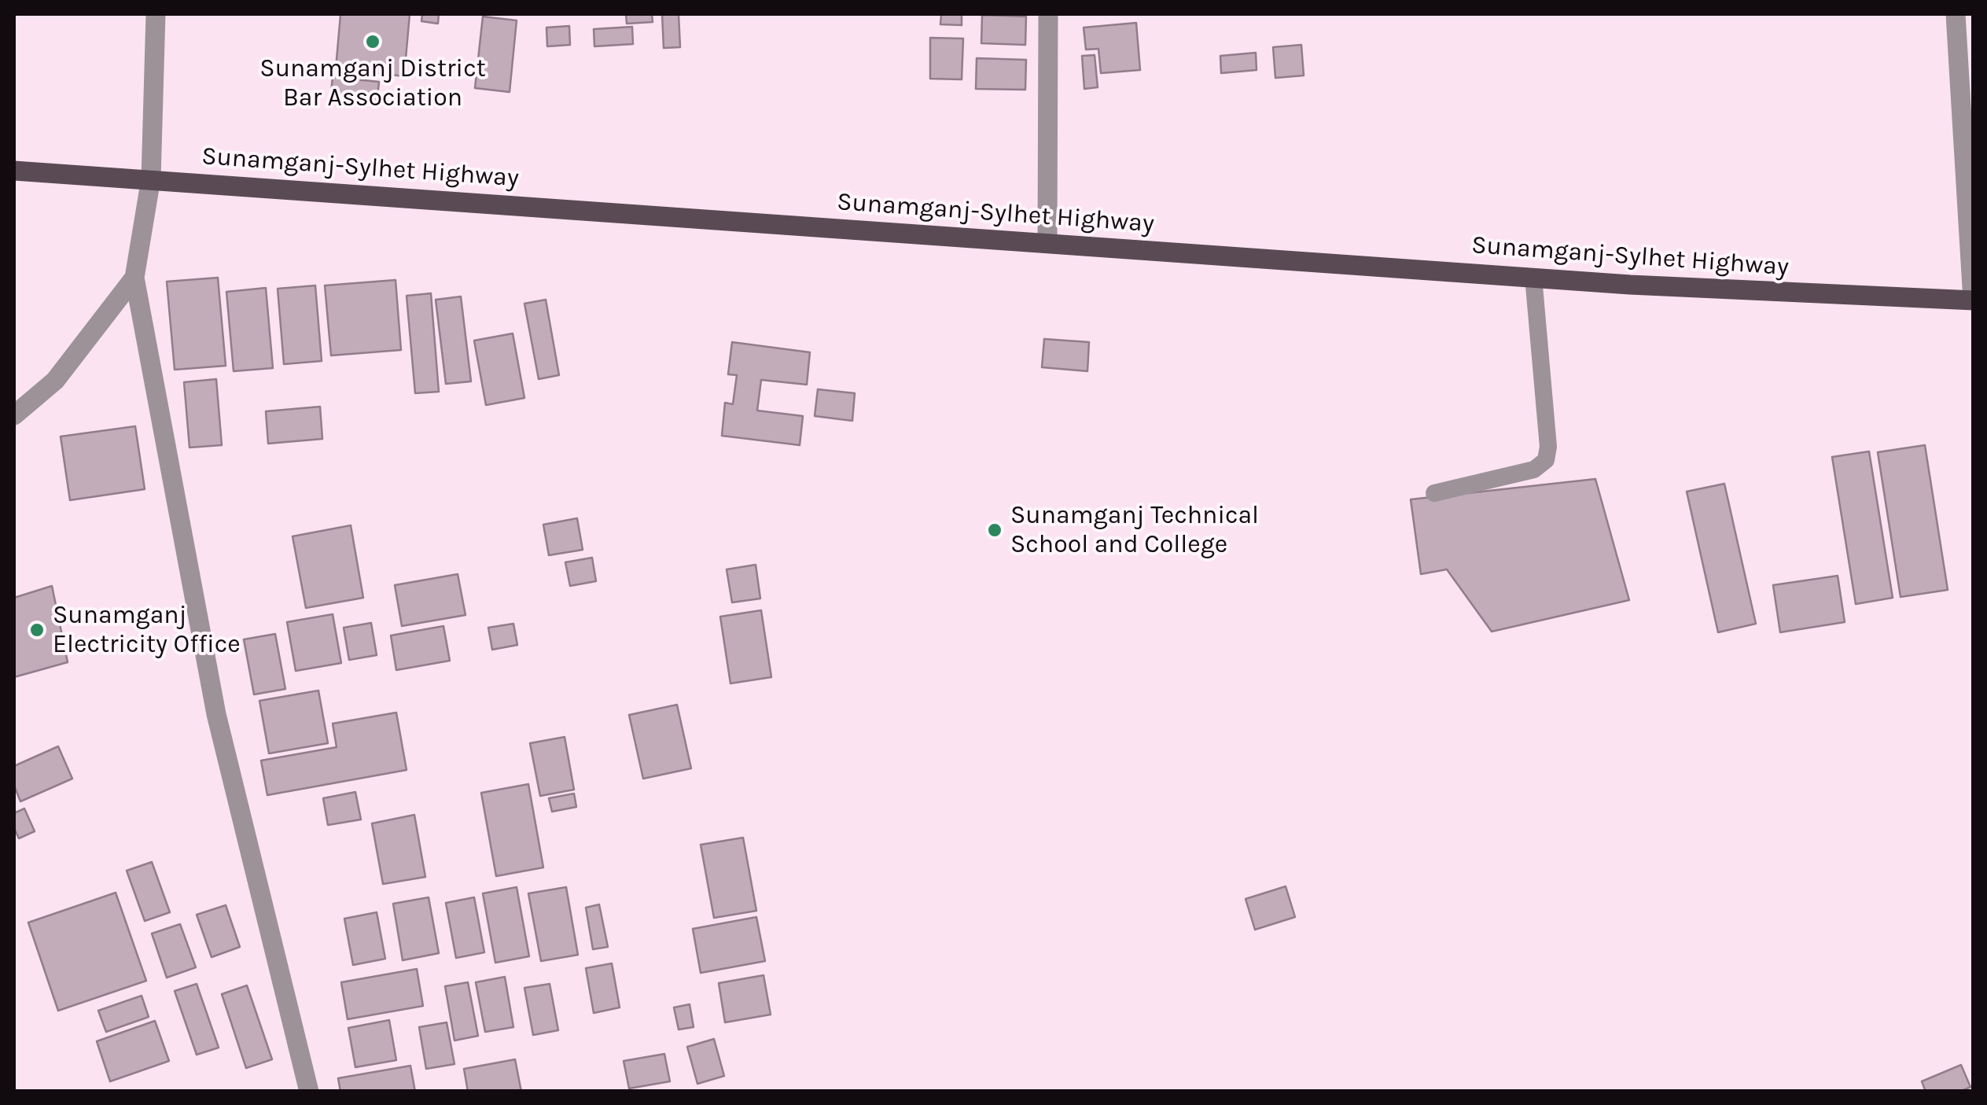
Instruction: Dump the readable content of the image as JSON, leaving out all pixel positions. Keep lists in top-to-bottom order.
{
  "streets": {
    "main road": ["Sunamganj-Sylhet Highway"]
  },
  "places": ["Sunamganj District Bar Association", "Sunamganj Technical School and College", "Sunamganj Electricity Office"]
}
